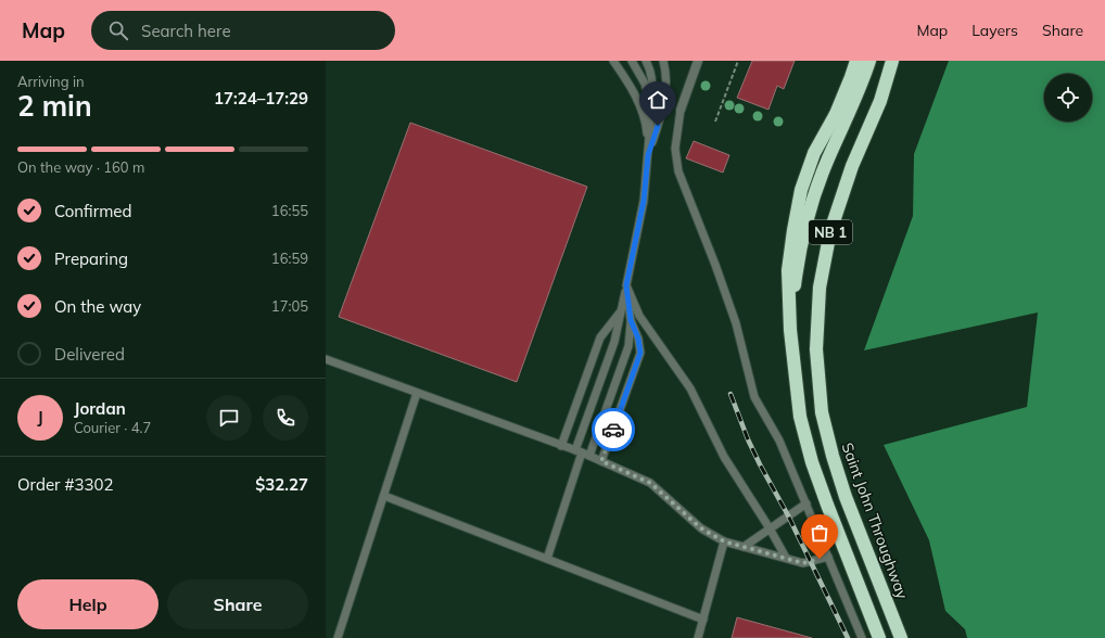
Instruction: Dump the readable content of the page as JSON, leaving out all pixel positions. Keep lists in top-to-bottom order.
{
  "streets": {
    "highway": ["NB 1", "Saint John Throughway"]
  },
  "page": {
    "header": "Map",
    "search": "Search here",
    "nav": ["Map", "Layers", "Share"],
    "heading": ["2 min", "Arriving in", "17:24–17:29"],
    "panel": [
      "Jordan",
      "Courier · 4.7",
      "Order #3302",
      "$32.27"
    ],
    "bar": "On the way · 160 m",
    "list": [
      ["Confirmed", "16:55"],
      ["Preparing", "16:59"],
      ["On the way", "17:05"],
      "Delivered"
    ],
    "round": "J",
    "buttons": ["Help", "Share"]
  }
}
